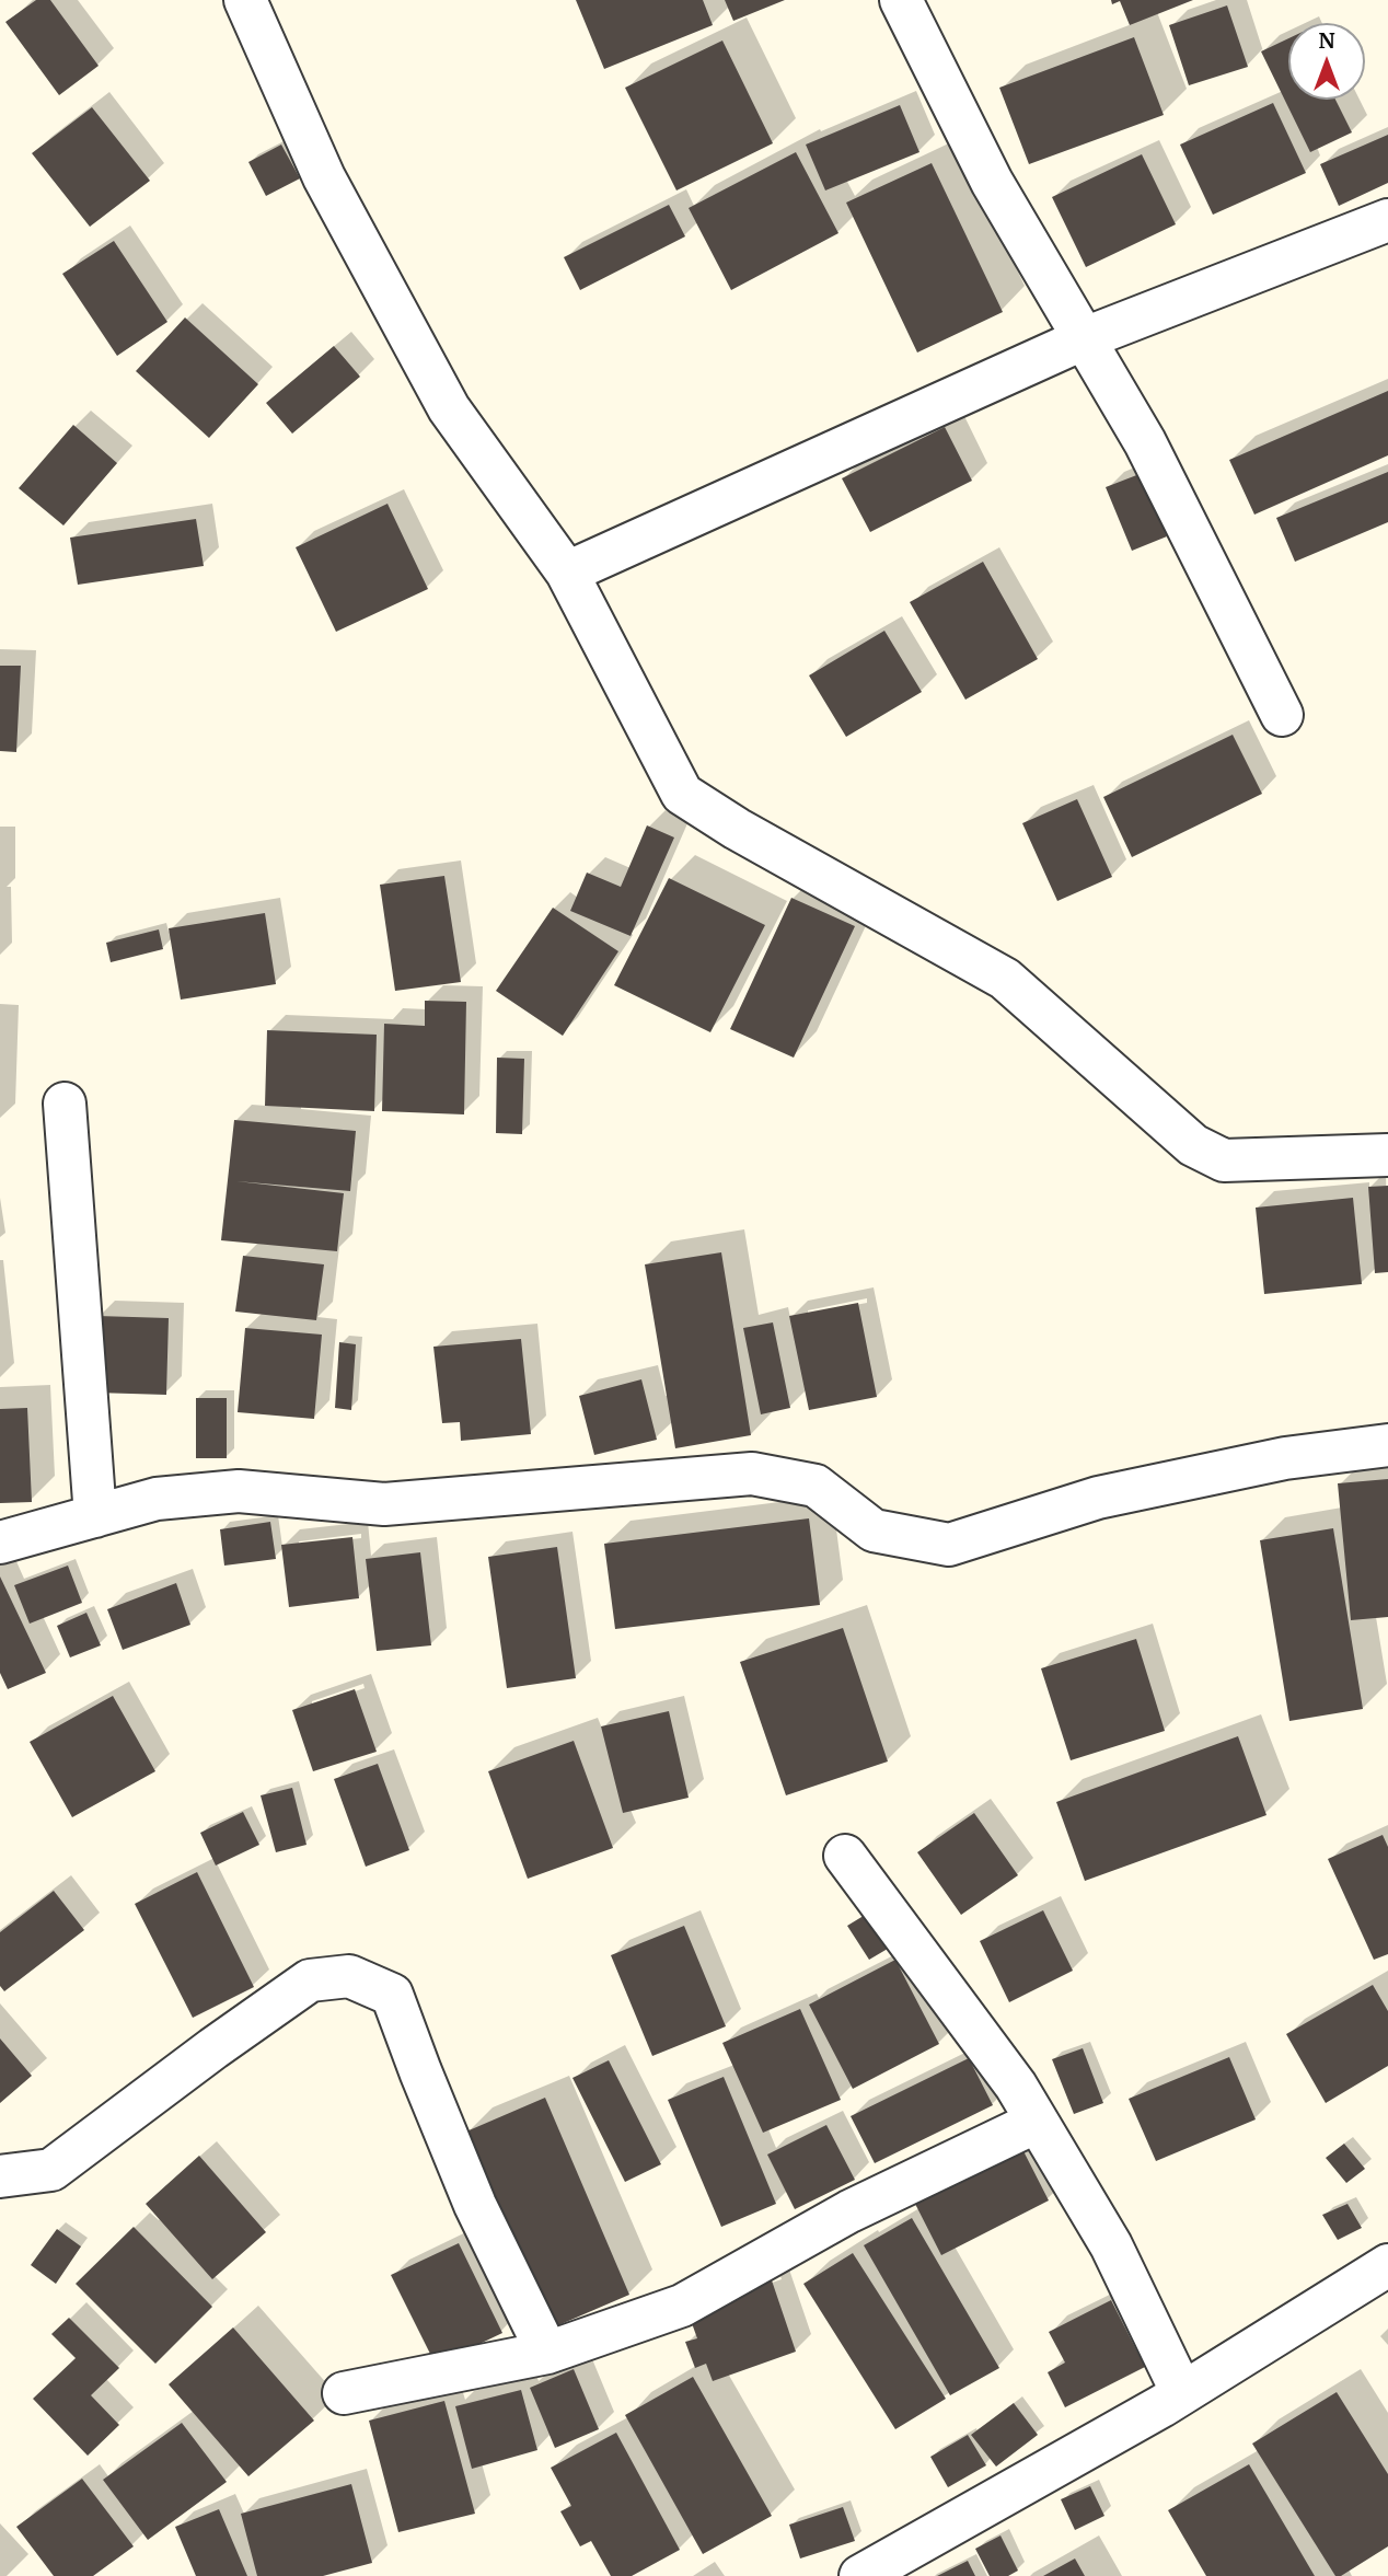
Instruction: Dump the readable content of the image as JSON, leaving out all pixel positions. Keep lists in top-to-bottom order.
{
  "north": "top"
}
